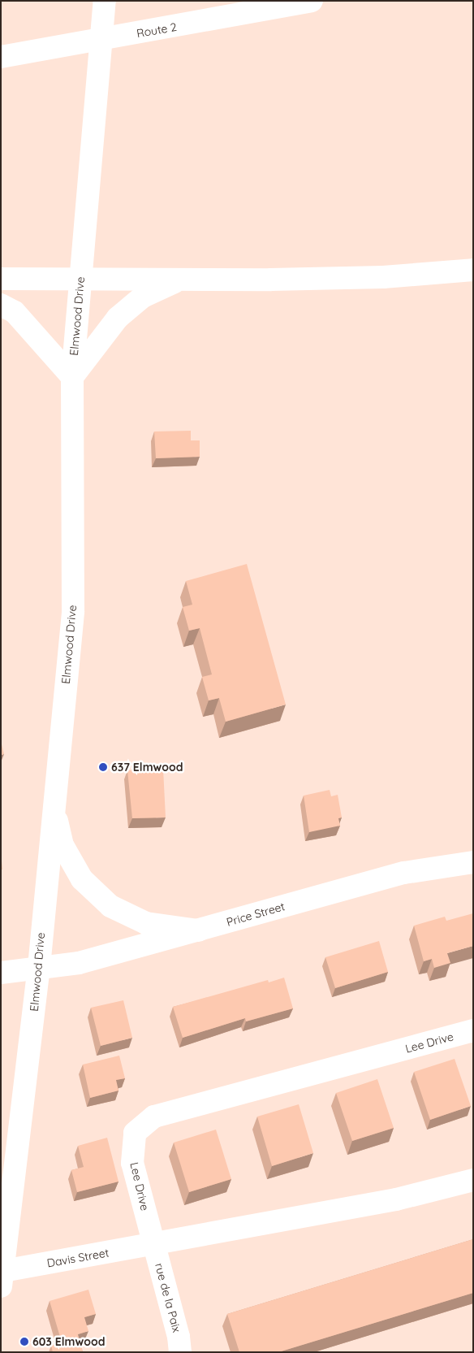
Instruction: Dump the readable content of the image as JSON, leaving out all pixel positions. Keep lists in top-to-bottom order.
{
  "streets": {
    "main road": [
      "Route 2",
      "Elmwood Drive",
      "Price Street",
      "Lee Drive",
      "Davis Street",
      "rue de la Paix"
    ]
  },
  "crossings": [
    ["Elmwood Drive", "Price Street"],
    ["Elmwood Drive", "Davis Street"],
    ["Lee Drive", "Davis Street"],
    ["Lee Drive", "rue de la Paix"],
    ["Davis Street", "rue de la Paix"]
  ],
  "places": ["637 Elmwood", "603 Elmwood"]
}
